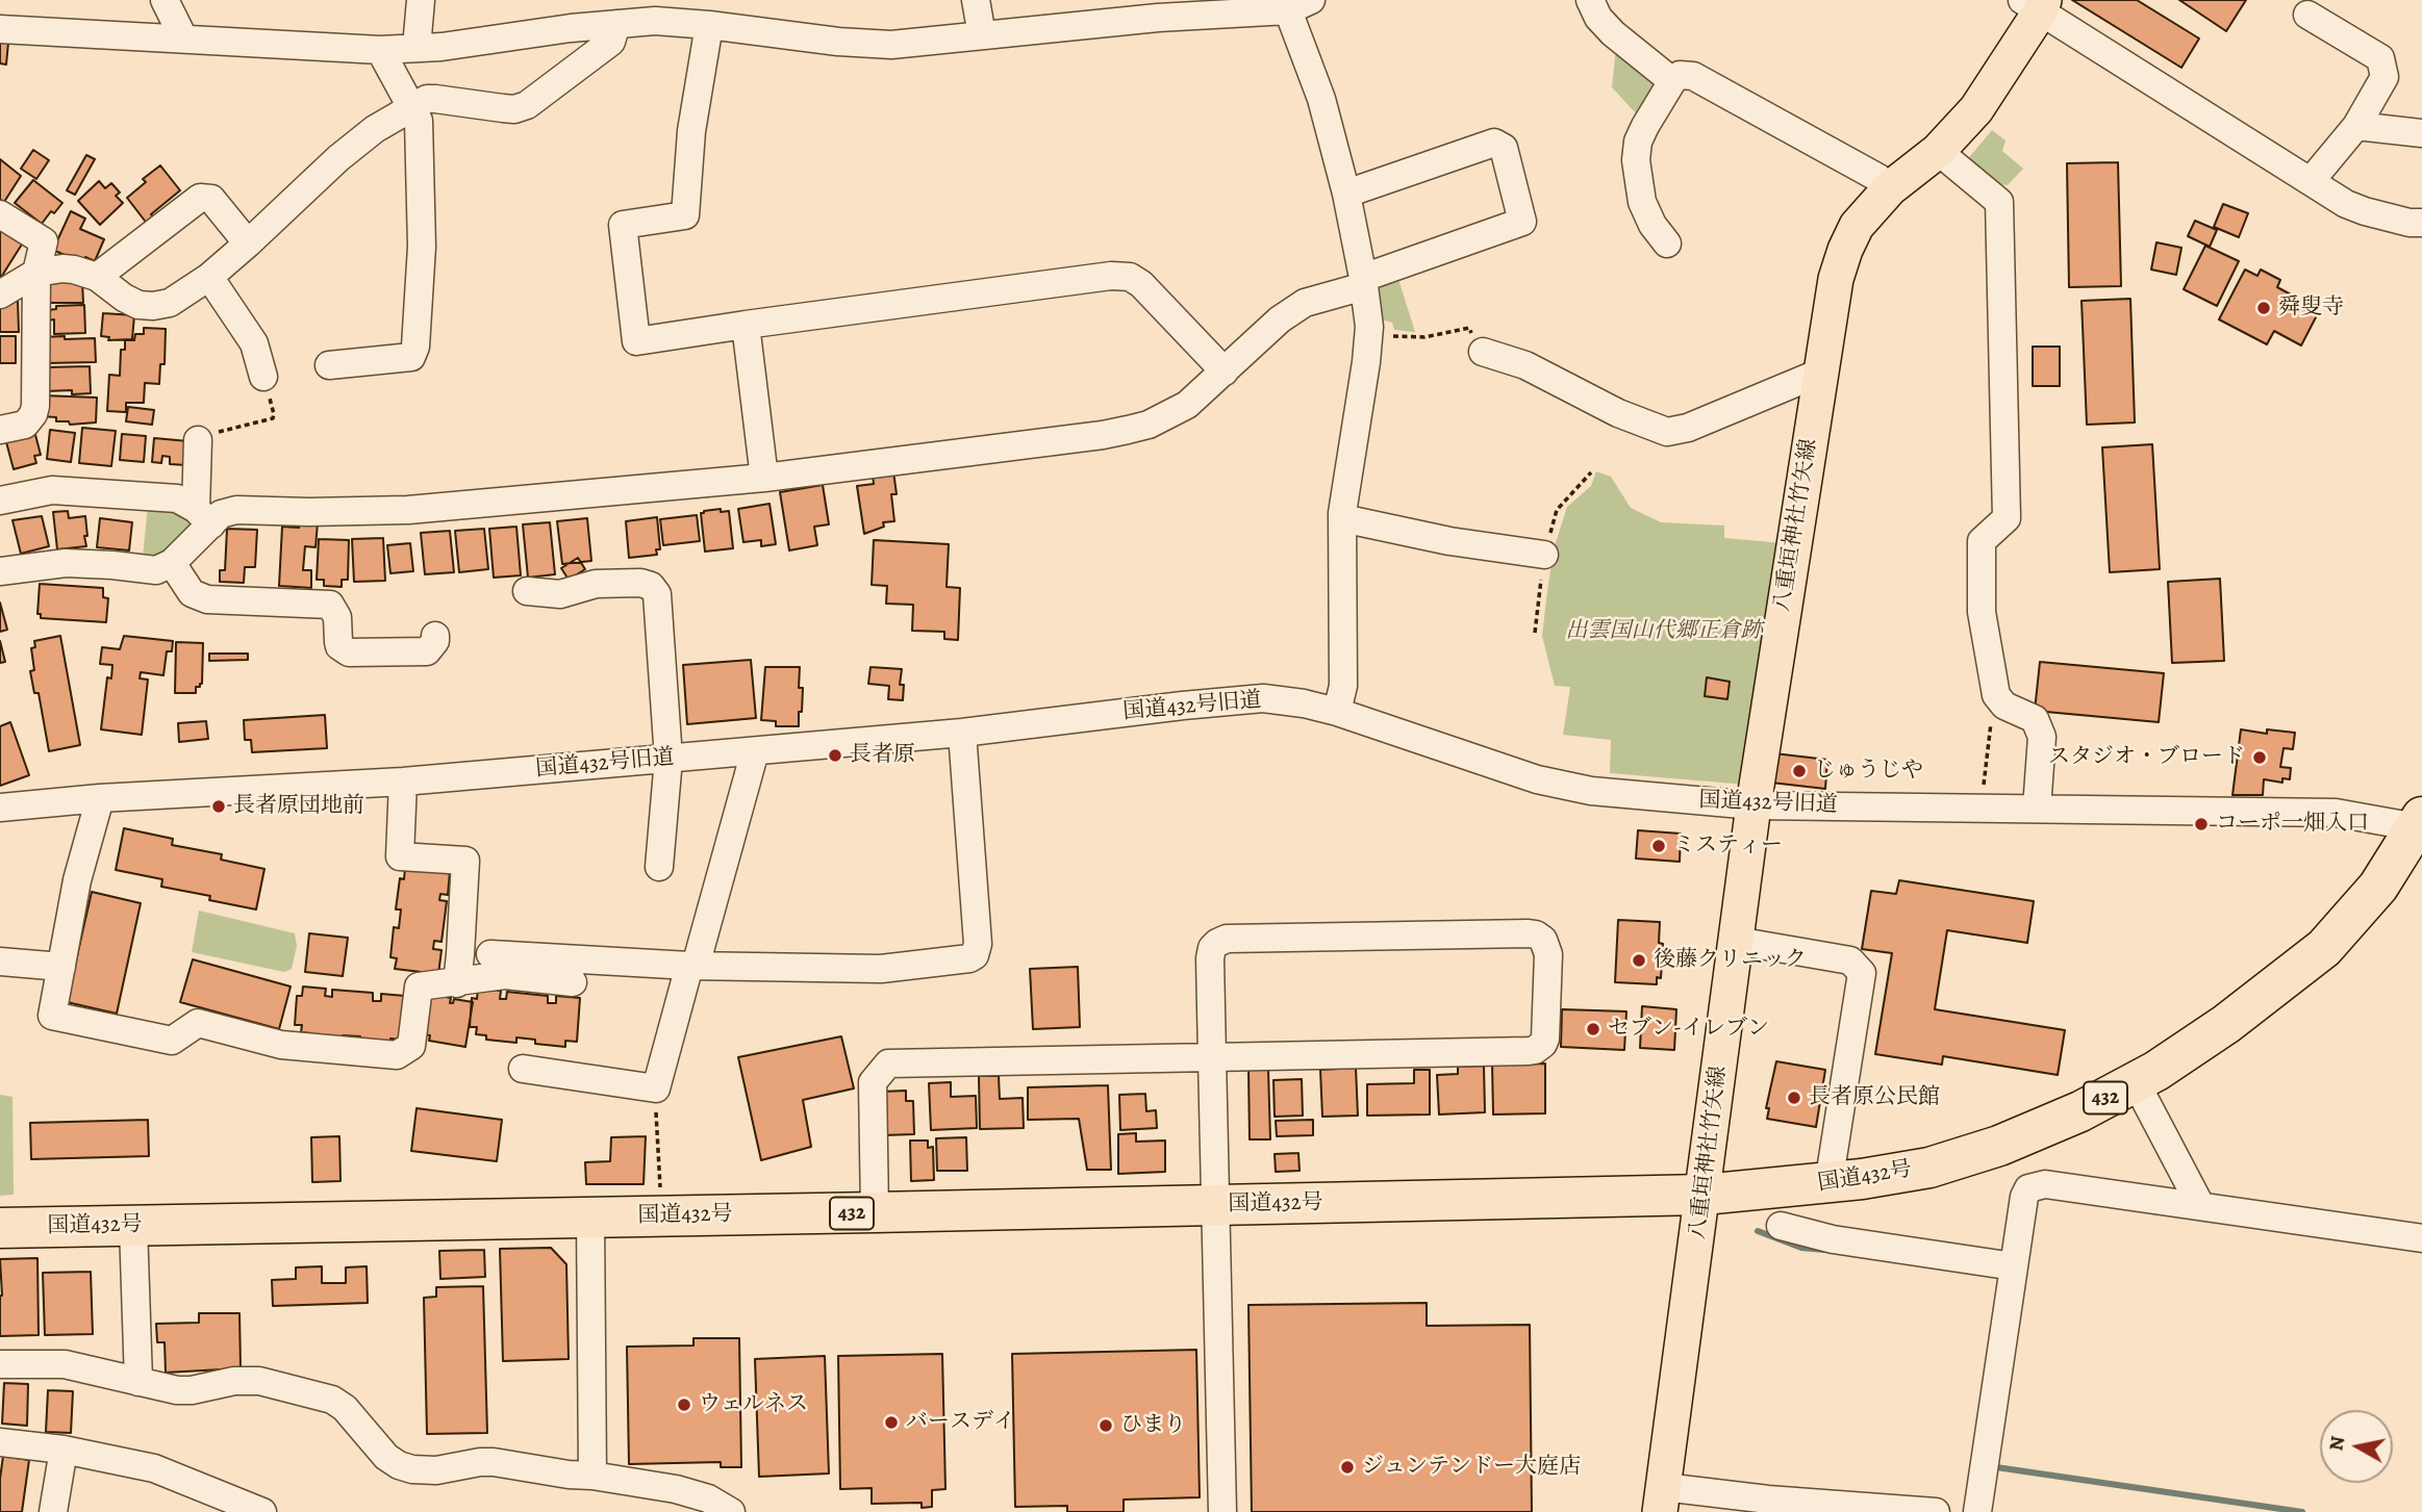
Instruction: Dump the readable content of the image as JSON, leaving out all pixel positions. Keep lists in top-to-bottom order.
{
  "streets": {
    "highway": ["432", "国道432号"],
    "main road": ["八重垣神社竹矢線"],
    "street": ["国道432号旧道"]
  },
  "crossings": [
    ["八重垣神社竹矢線", "国道432号旧道"],
    ["八重垣神社竹矢線", "国道432号"],
    ["国道432号旧道", "国道432号"]
  ],
  "parks": ["出雲国山代郷正倉跡"],
  "places": [
    "舜叟寺",
    "長者原",
    "スタジオ・ブロード",
    "じゅうじや",
    "長者原団地前",
    "コーポ一畑入口",
    "ミスティー",
    "後藤クリニック",
    "セブン-イレブン",
    "長者原公民館",
    "ウェルネス",
    "バースデイ",
    "ひまり",
    "ジュンテンドー大庭店"
  ],
  "north": "left"
}
